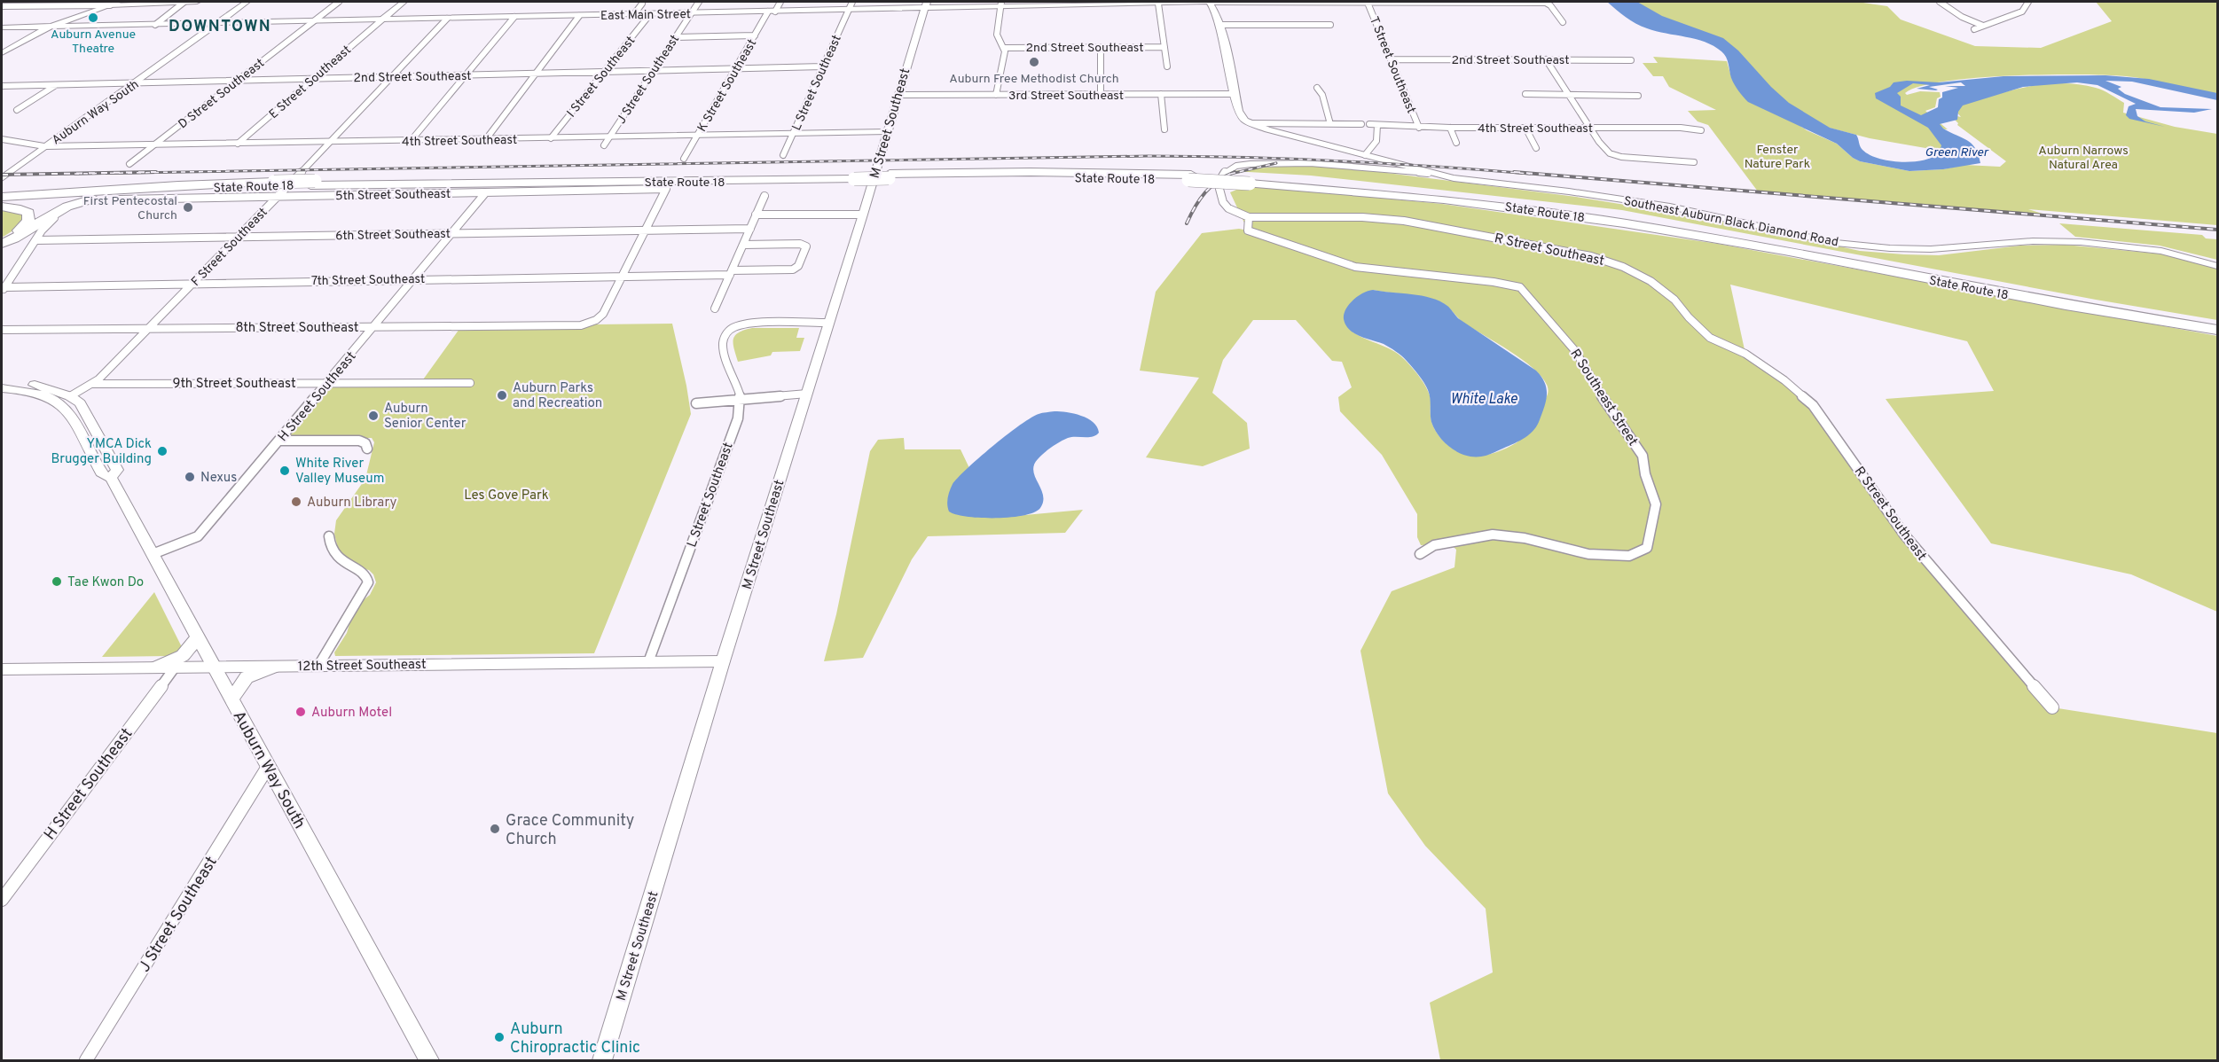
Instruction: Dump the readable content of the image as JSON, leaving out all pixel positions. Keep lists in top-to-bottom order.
{
  "streets": {
    "highway": ["State Route 18"],
    "main road": [
      "East Main Street",
      "Auburn Way South",
      "M Street Southeast",
      "Southeast Auburn Black Diamond Road"
    ],
    "street": [
      "2nd Street Southeast",
      "T Street Southeast",
      "I Street Southeast",
      "J Street Southeast",
      "E Street Southeast",
      "L Street Southeast",
      "K Street Southeast",
      "D Street Southeast",
      "3rd Street Southeast",
      "4th Street Southeast",
      "5th Street Southeast",
      "6th Street Southeast",
      "F Street Southeast",
      "R Street Southeast",
      "7th Street Southeast",
      "8th Street Southeast",
      "9th Street Southeast",
      "H Street Southeast",
      "R Southeast Street",
      "12th Street Southeast"
    ]
  },
  "crossings": [
    ["East Main Street", "I Street Southeast"],
    ["East Main Street", "J Street Southeast"],
    ["East Main Street", "E Street Southeast"],
    ["East Main Street", "L Street Southeast"],
    ["East Main Street", "K Street Southeast"],
    ["East Main Street", "D Street Southeast"],
    ["East Main Street", "Auburn Way South"],
    ["East Main Street", "M Street Southeast"],
    ["East Main Street", "F Street Southeast"],
    ["2nd Street Southeast", "T Street Southeast"],
    ["2nd Street Southeast", "I Street Southeast"],
    ["2nd Street Southeast", "J Street Southeast"],
    ["2nd Street Southeast", "E Street Southeast"],
    ["2nd Street Southeast", "L Street Southeast"],
    ["2nd Street Southeast", "K Street Southeast"],
    ["2nd Street Southeast", "D Street Southeast"],
    ["2nd Street Southeast", "Auburn Way South"],
    ["2nd Street Southeast", "F Street Southeast"],
    ["T Street Southeast", "4th Street Southeast"],
    ["I Street Southeast", "4th Street Southeast"],
    ["J Street Southeast", "Auburn Way South"],
    ["J Street Southeast", "4th Street Southeast"],
    ["E Street Southeast", "4th Street Southeast"],
    ["L Street Southeast", "4th Street Southeast"],
    ["L Street Southeast", "12th Street Southeast"],
    ["K Street Southeast", "4th Street Southeast"],
    ["D Street Southeast", "4th Street Southeast"],
    ["3rd Street Southeast", "M Street Southeast"],
    ["Auburn Way South", "4th Street Southeast"],
    ["Auburn Way South", "F Street Southeast"],
    ["Auburn Way South", "H Street Southeast"],
    ["Auburn Way South", "12th Street Southeast"],
    ["M Street Southeast", "4th Street Southeast"],
    ["M Street Southeast", "12th Street Southeast"],
    ["4th Street Southeast", "F Street Southeast"],
    ["State Route 18", "5th Street Southeast"],
    ["State Route 18", "F Street Southeast"],
    ["5th Street Southeast", "6th Street Southeast"],
    ["5th Street Southeast", "F Street Southeast"],
    ["5th Street Southeast", "H Street Southeast"],
    ["Southeast Auburn Black Diamond Road", "R Street Southeast"],
    ["6th Street Southeast", "F Street Southeast"],
    ["6th Street Southeast", "H Street Southeast"],
    ["F Street Southeast", "7th Street Southeast"],
    ["F Street Southeast", "8th Street Southeast"],
    ["F Street Southeast", "9th Street Southeast"],
    ["R Street Southeast", "R Southeast Street"],
    ["7th Street Southeast", "8th Street Southeast"],
    ["7th Street Southeast", "H Street Southeast"],
    ["8th Street Southeast", "H Street Southeast"],
    ["9th Street Southeast", "H Street Southeast"],
    ["H Street Southeast", "12th Street Southeast"]
  ],
  "districts": ["DOWNTOWN"],
  "water": ["Green River", "White Lake"],
  "parks": ["Fenster Nature Park", "Auburn Narrows Natural Area", "Les Gove Park"],
  "places": [
    "Auburn Avenue Theatre",
    "Auburn Free Methodist Church",
    "First Pentecostal Church",
    "Auburn Parks and Recreation",
    "Auburn Senior Center",
    "YMCA Dick Brugger Building",
    "White River Valley Museum",
    "Nexus",
    "Auburn Library",
    "Tae Kwon Do",
    "Auburn Motel",
    "Grace Community Church",
    "Auburn Chiropractic Clinic"
  ]
}
